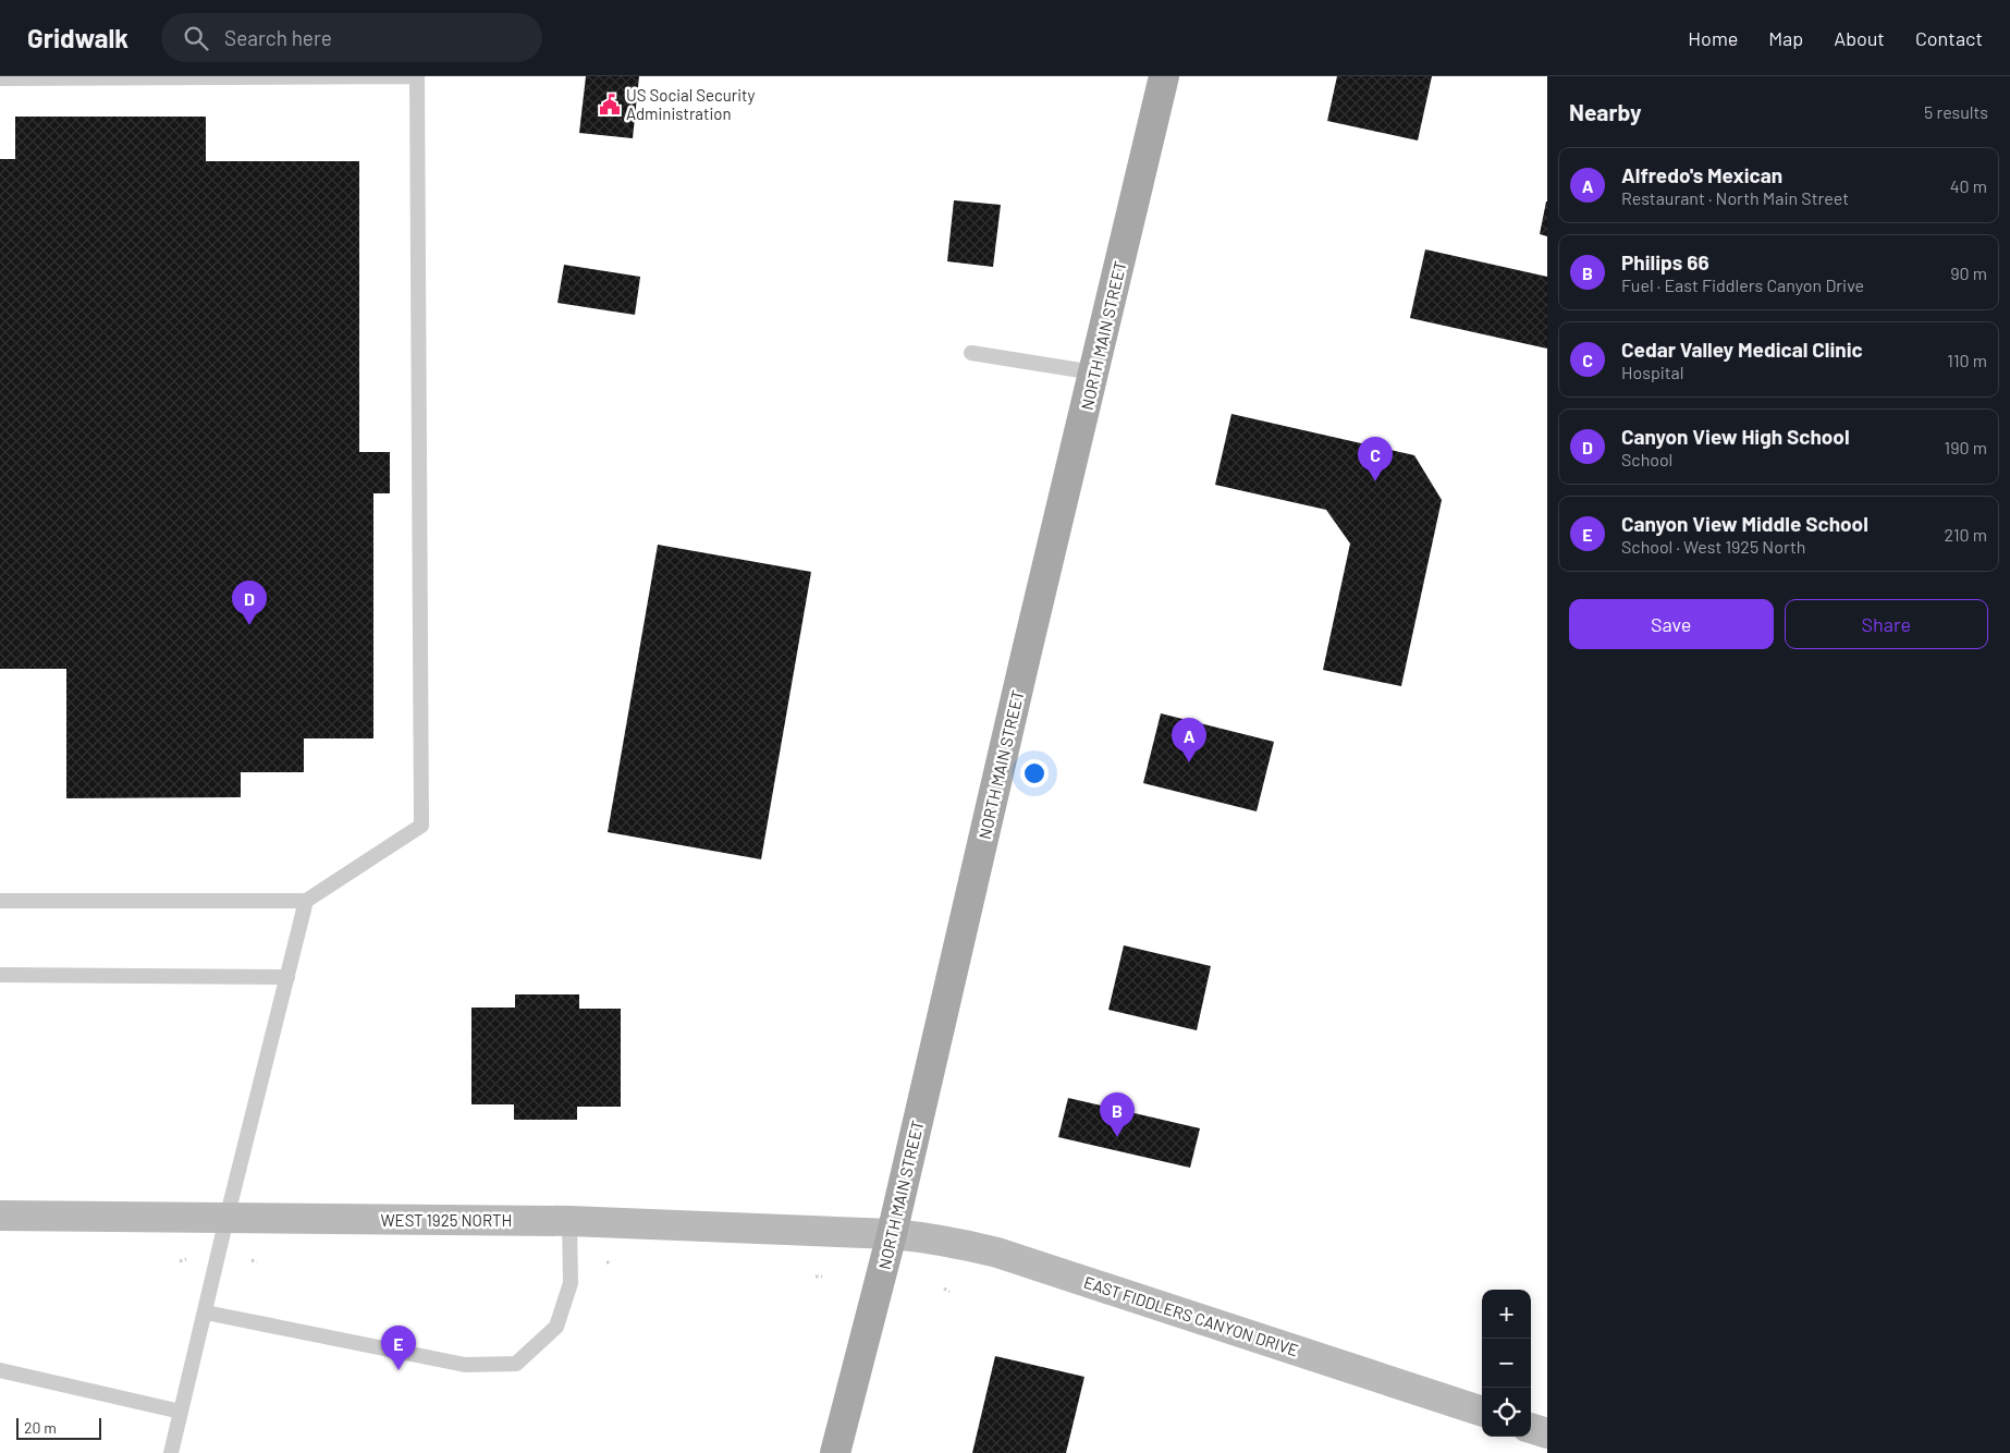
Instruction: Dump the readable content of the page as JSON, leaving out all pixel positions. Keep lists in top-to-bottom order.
{
  "streets": {
    "main road": ["NORTH MAIN STREET"],
    "street": ["WEST 1925 NORTH", "EAST FIDDLERS CANYON DRIVE"]
  },
  "crossings": [
    ["NORTH MAIN STREET", "WEST 1925 NORTH"],
    ["NORTH MAIN STREET", "EAST FIDDLERS CANYON DRIVE"],
    ["WEST 1925 NORTH", "EAST FIDDLERS CANYON DRIVE"]
  ],
  "places": {
    "public building": ["US Social Security Administration"]
  },
  "scale_bar": "20 m",
  "page": {
    "header": "Gridwalk",
    "search": "Search here",
    "nav": [
      "Home",
      "Map",
      "About",
      "Contact"
    ],
    "heading": ["Nearby", "5 results"],
    "list": [
      {
        "mark": "A",
        "name": "Alfredo's Mexican",
        "note": "Restaurant · North Main Street",
        "value": "40 m"
      },
      {
        "mark": "B",
        "name": "Philips 66",
        "note": "Fuel · East Fiddlers Canyon Drive",
        "value": "90 m"
      },
      {
        "mark": "C",
        "name": "Cedar Valley Medical Clinic",
        "note": "Hospital",
        "value": "110 m"
      },
      {
        "mark": "D",
        "name": "Canyon View High School",
        "note": "School",
        "value": "190 m"
      },
      {
        "mark": "E",
        "name": "Canyon View Middle School",
        "note": "School · West 1925 North",
        "value": "210 m"
      }
    ],
    "pins": [
      "C",
      "D",
      "A",
      "B",
      "E"
    ],
    "buttons": ["Save", "Share"],
    "map_buttons": ["+", "−"],
    "scale": "20 m"
  }
}
